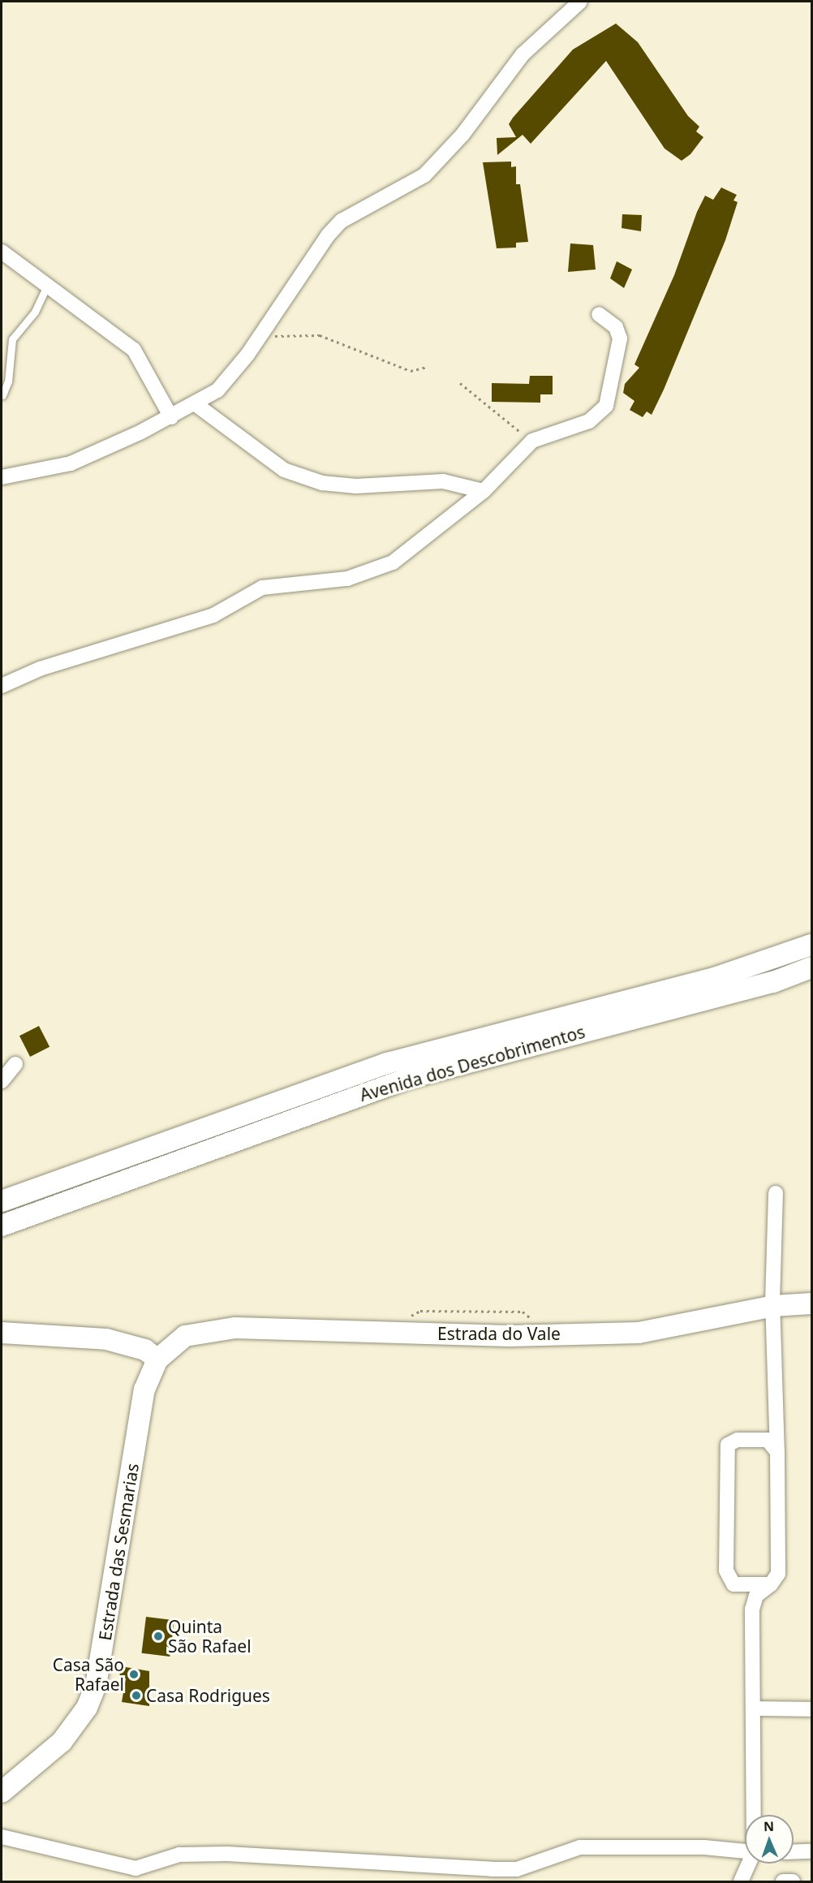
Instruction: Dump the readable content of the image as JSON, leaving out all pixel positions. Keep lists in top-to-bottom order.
{
  "streets": {
    "main road": ["Avenida dos Descobrimentos", "Estrada do Vale", "Estrada das Sesmarias"]
  },
  "crossings": [
    ["Estrada do Vale", "Estrada das Sesmarias"]
  ],
  "places": ["Quinta São Rafael", "Casa São Rafael", "Casa Rodrigues"],
  "north": "top"
}
